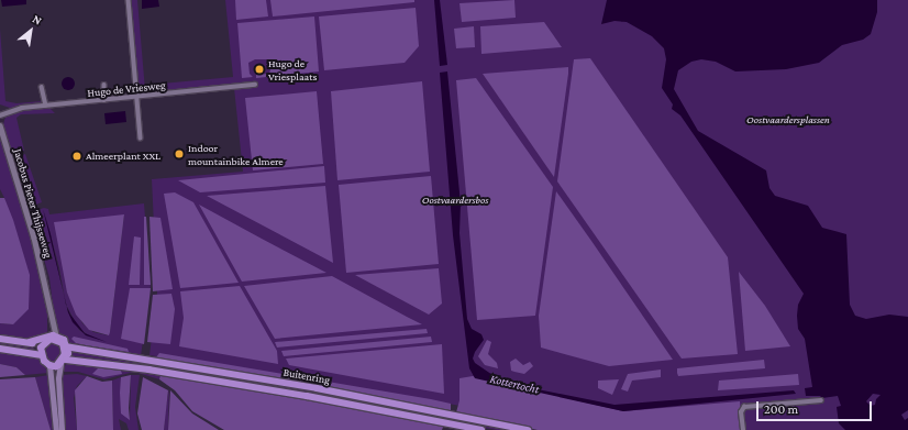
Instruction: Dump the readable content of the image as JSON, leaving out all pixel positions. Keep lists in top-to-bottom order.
{
  "streets": {
    "highway": ["Buitenring"],
    "street": ["Hugo de Vriesweg", "Jacobus Pieter Thijsseweg"]
  },
  "crossings": [
    ["Jacobus Pieter Thijsseweg", "Buitenring"]
  ],
  "water": ["Kottertocht"],
  "parks": ["Oostvaardersplassen", "Oostvaardersbos"],
  "places": ["Hugo de Vriesplaats", "Indoor mountainbike Almere", "Almeerplant XXL"],
  "scale_bar": "200 m",
  "north": "top right"
}
